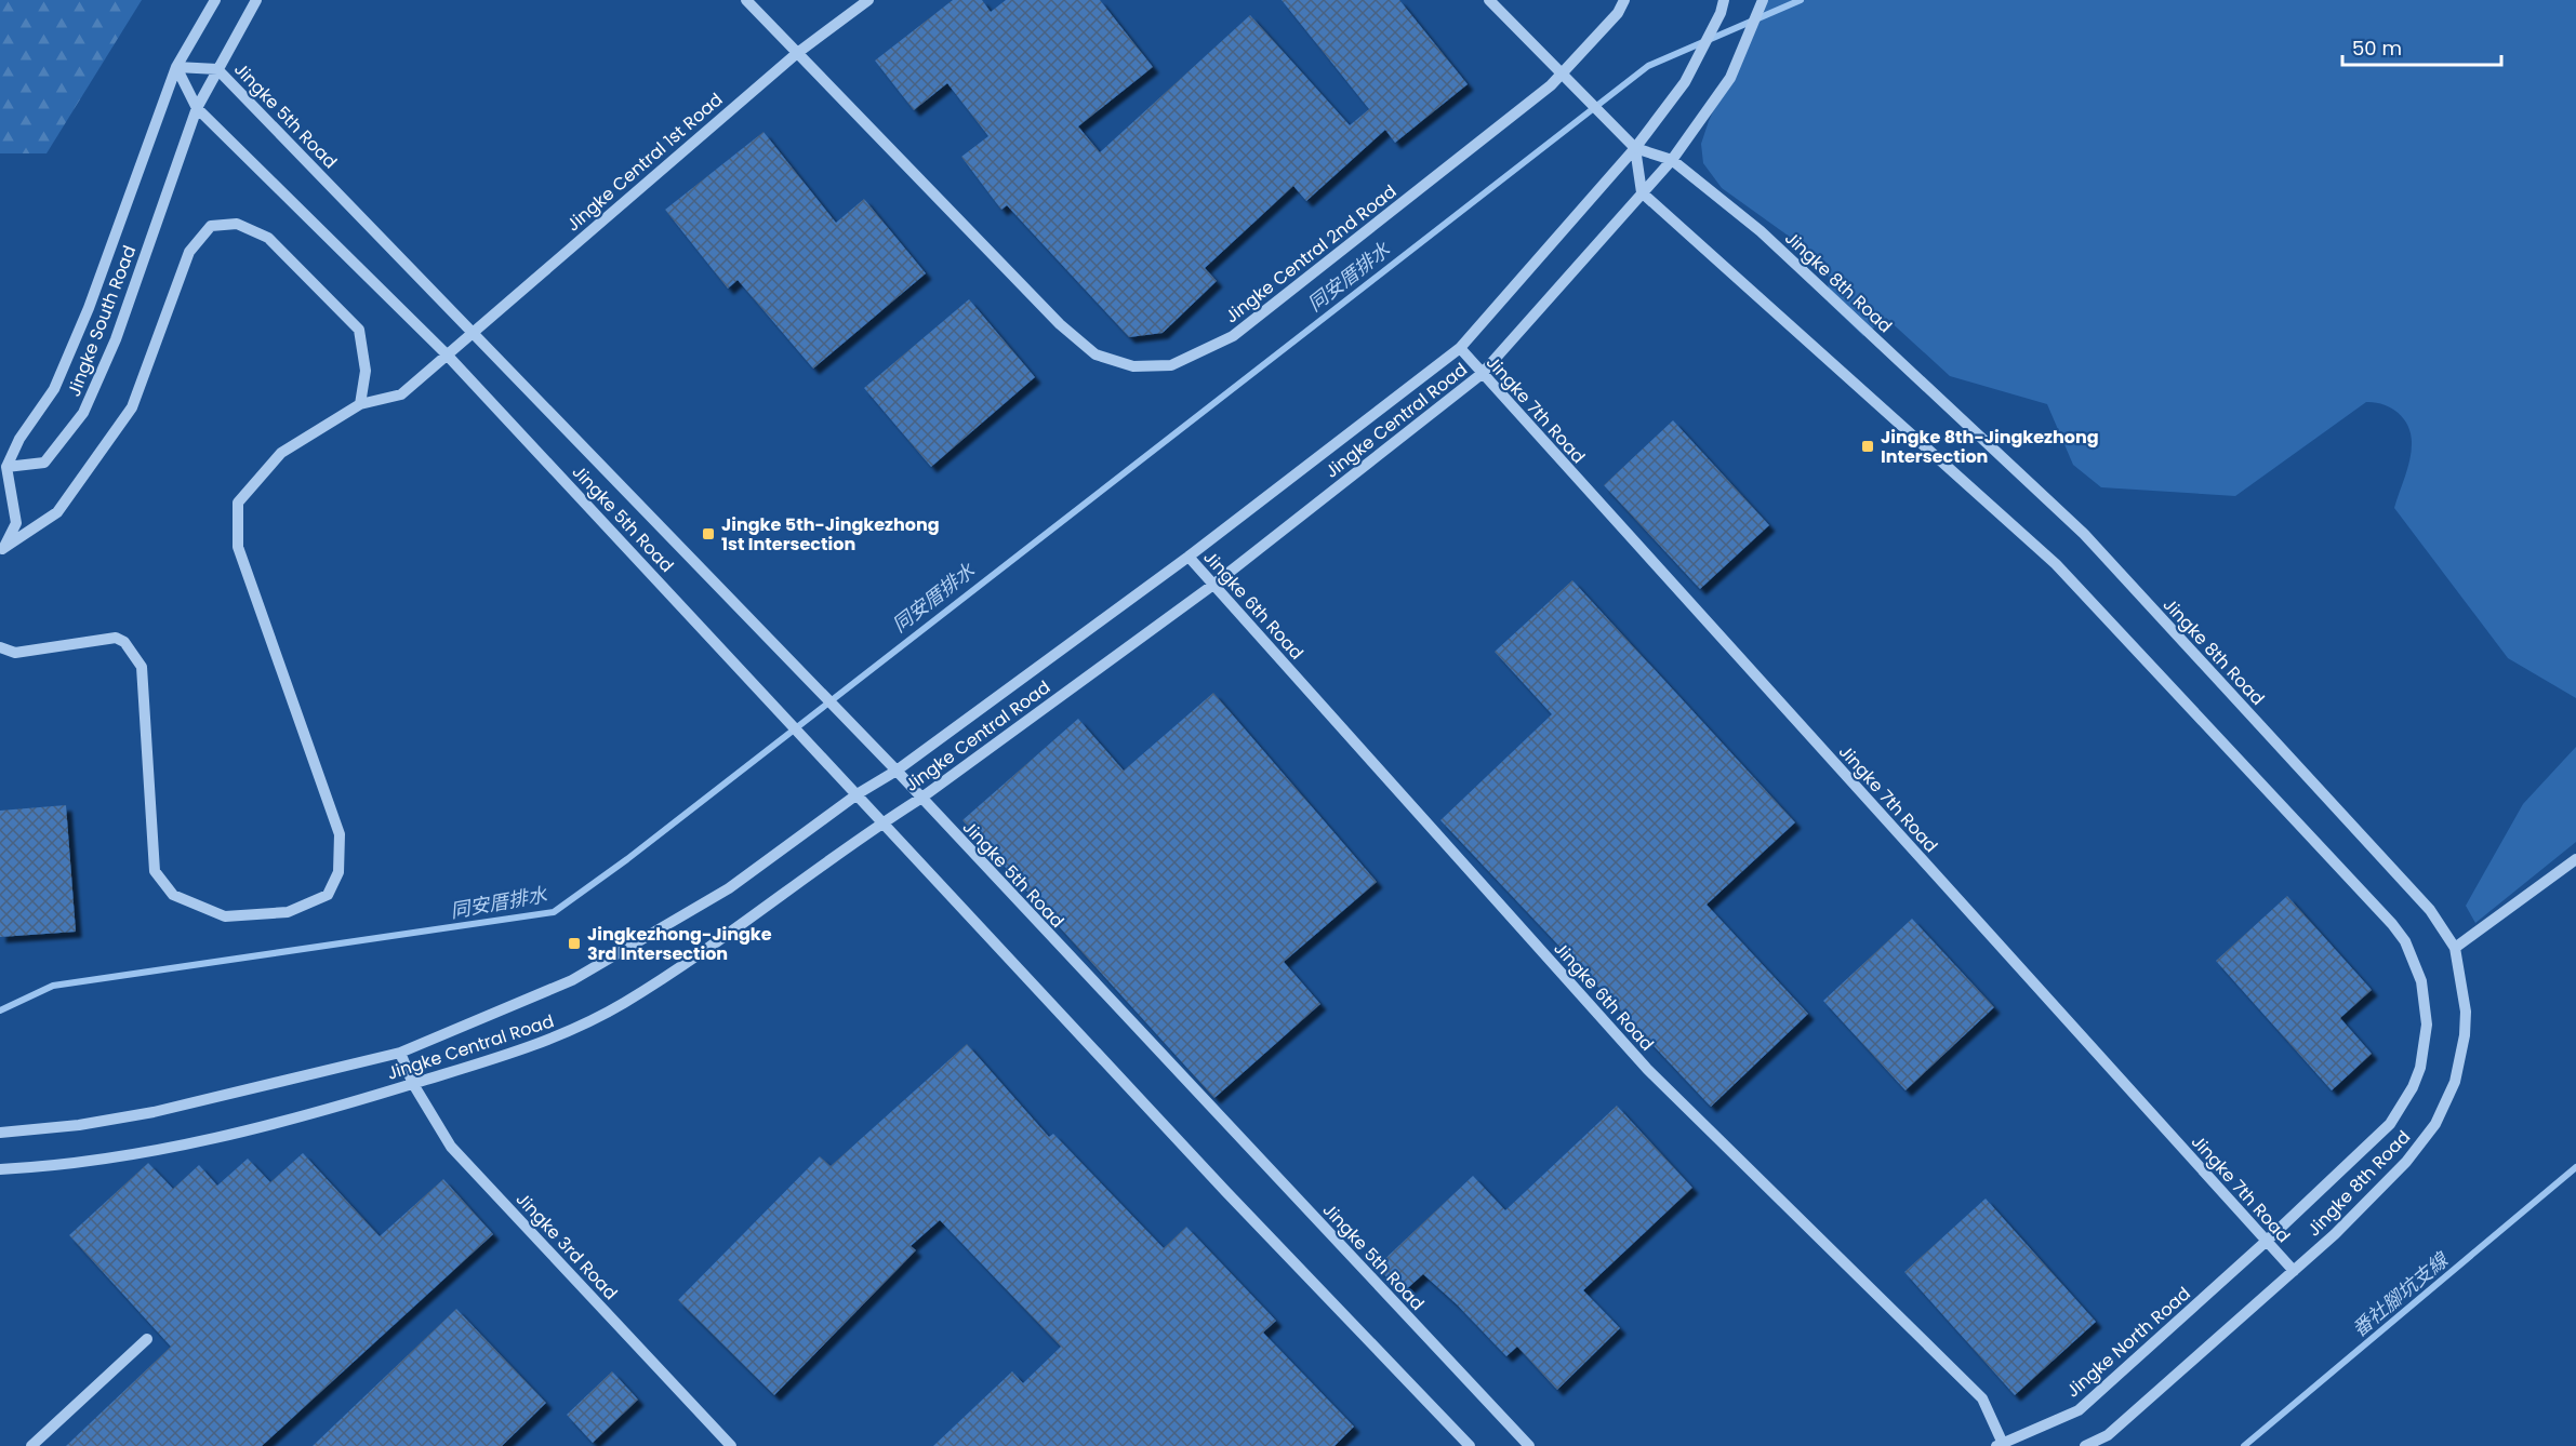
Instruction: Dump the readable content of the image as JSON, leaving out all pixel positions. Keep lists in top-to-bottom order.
{
  "streets": {
    "street": [
      "Jingke 5th Road",
      "Jingke Central 1st Road",
      "Jingke Central 2nd Road",
      "Jingke 8th Road",
      "Jingke South Road",
      "Jingke 7th Road",
      "Jingke Central Road",
      "Jingke 6th Road",
      "Jingke 3rd Road",
      "Jingke North Road"
    ]
  },
  "crossings": [
    ["Jingke 5th Road", "Jingke Central 1st Road"],
    ["Jingke 5th Road", "Jingke South Road"],
    ["Jingke 5th Road", "Jingke Central Road"],
    ["Jingke Central 1st Road", "Jingke Central 2nd Road"],
    ["Jingke 8th Road", "Jingke 7th Road"],
    ["Jingke 8th Road", "Jingke Central Road"],
    ["Jingke 8th Road", "Jingke North Road"],
    ["Jingke 7th Road", "Jingke Central Road"],
    ["Jingke 7th Road", "Jingke North Road"],
    ["Jingke Central Road", "Jingke 6th Road"],
    ["Jingke Central Road", "Jingke 3rd Road"],
    ["Jingke 6th Road", "Jingke North Road"]
  ],
  "water": ["同安厝排水", "番社腳坑支線"],
  "places": {
    "transit": ["Jingke 8th-Jingkezhong Intersection", "Jingke 5th-Jingkezhong 1st Intersection", "Jingkezhong-Jingke 3rd Intersection"]
  },
  "scale_bar": "50 m"
}
